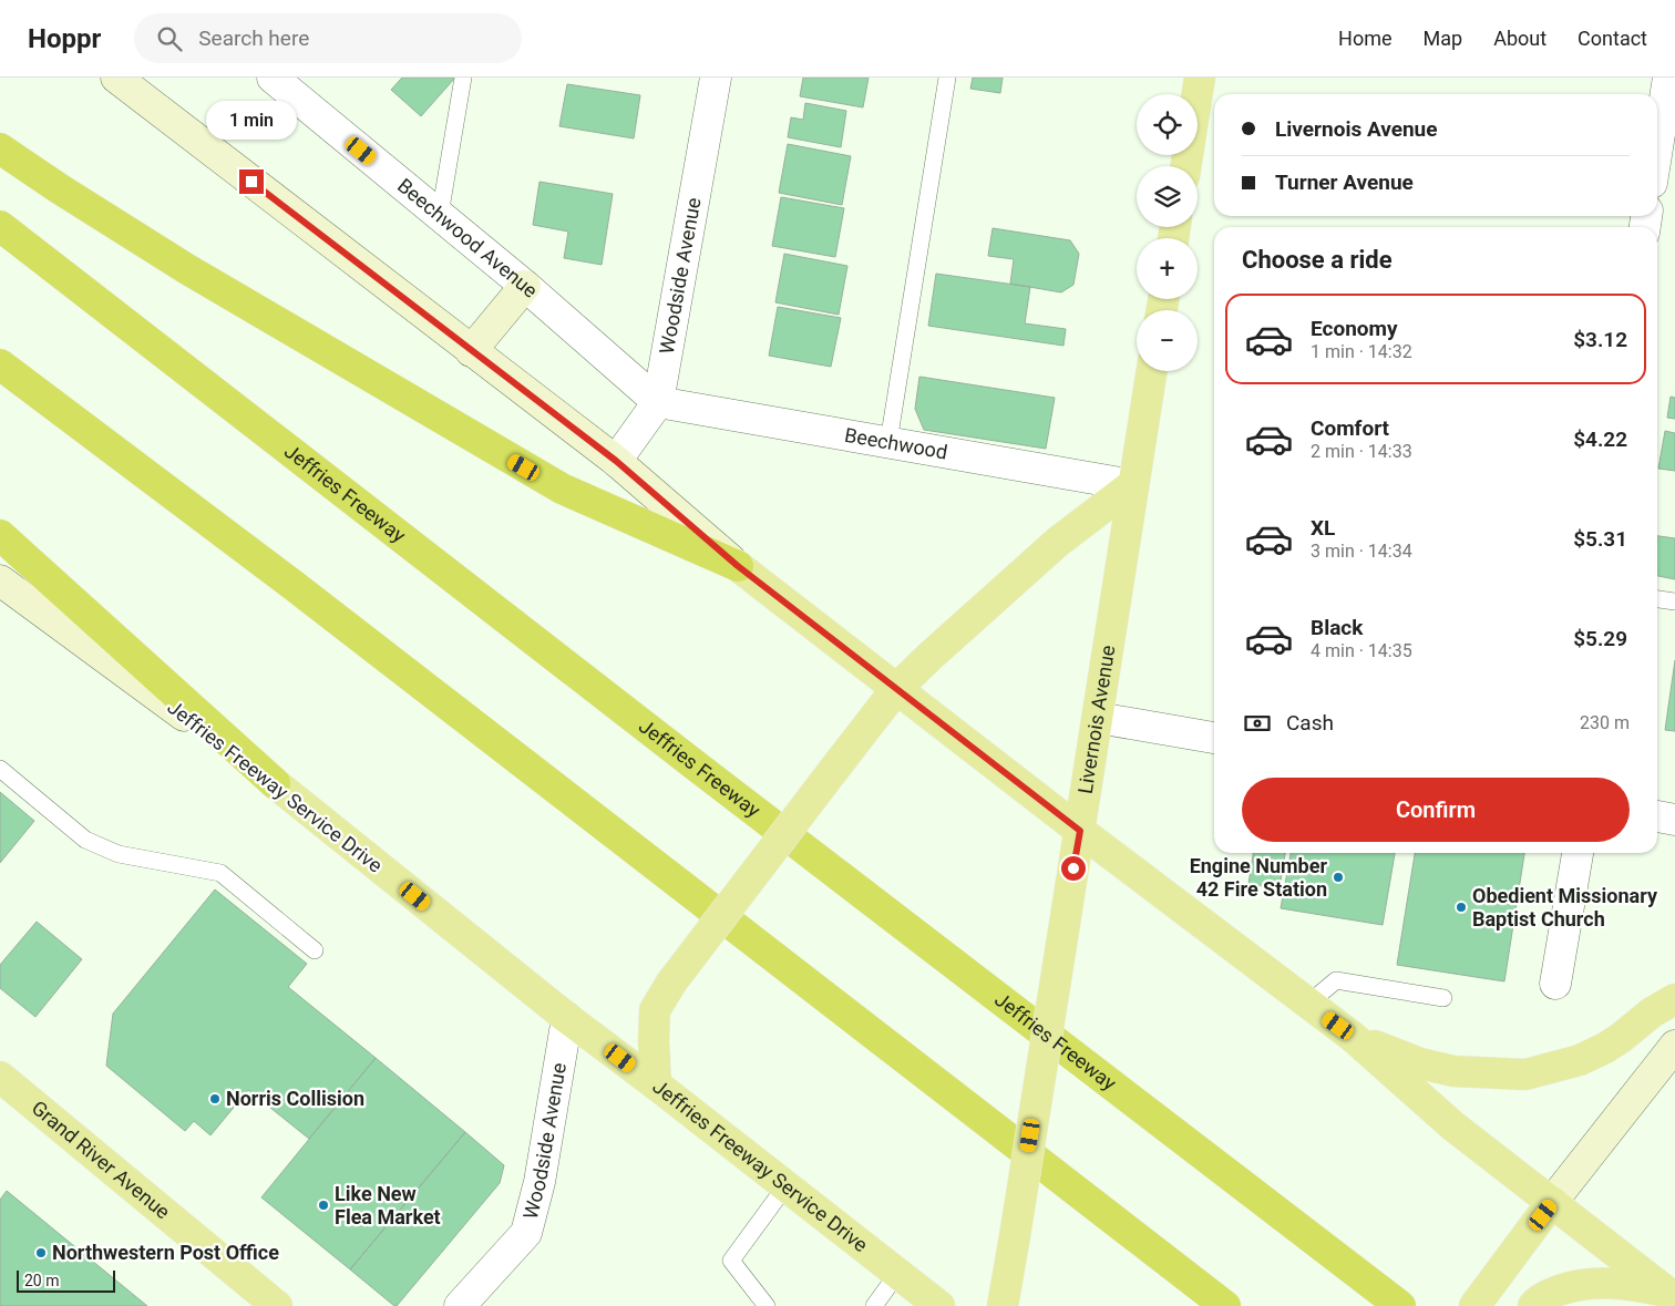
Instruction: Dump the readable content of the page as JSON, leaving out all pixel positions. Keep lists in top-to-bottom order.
{
  "streets": {
    "highway": ["Jeffries Freeway"],
    "main road": ["Livernois Avenue", "Jeffries Freeway Service Drive", "Grand River Avenue"],
    "street": ["Beechwood Avenue", "Woodside Avenue", "Beechwood"]
  },
  "crossings": [
    ["Beechwood Avenue", "Woodside Avenue"],
    ["Beechwood Avenue", "Beechwood"],
    ["Woodside Avenue", "Beechwood"],
    ["Woodside Avenue", "Jeffries Freeway Service Drive"],
    ["Beechwood", "Livernois Avenue"]
  ],
  "places": [
    "Engine Number 42 Fire Station",
    "Obedient Missionary Baptist Church",
    "Norris Collision",
    "Like New Flea Market",
    "Northwestern Post Office"
  ],
  "scale_bar": "20 m",
  "page": {
    "header": "Hoppr",
    "search": "Search here",
    "nav": [
      "Home",
      "Map",
      "About",
      "Contact"
    ],
    "map_buttons": ["+", "−"],
    "banner": ["Livernois Avenue", "Turner Avenue"],
    "bubble": "1 min",
    "heading": "Choose a ride",
    "list": [
      {
        "name": "Economy",
        "note": "1 min · 14:32",
        "value": "$3.12"
      },
      {
        "name": "Comfort",
        "note": "2 min · 14:33",
        "value": "$4.22"
      },
      {
        "name": "XL",
        "note": "3 min · 14:34",
        "value": "$5.31"
      },
      {
        "name": "Black",
        "note": "4 min · 14:35",
        "value": "$5.29"
      }
    ],
    "pay": ["Cash", "230 m"],
    "buttons": "Confirm",
    "scale": "20 m"
  }
}
